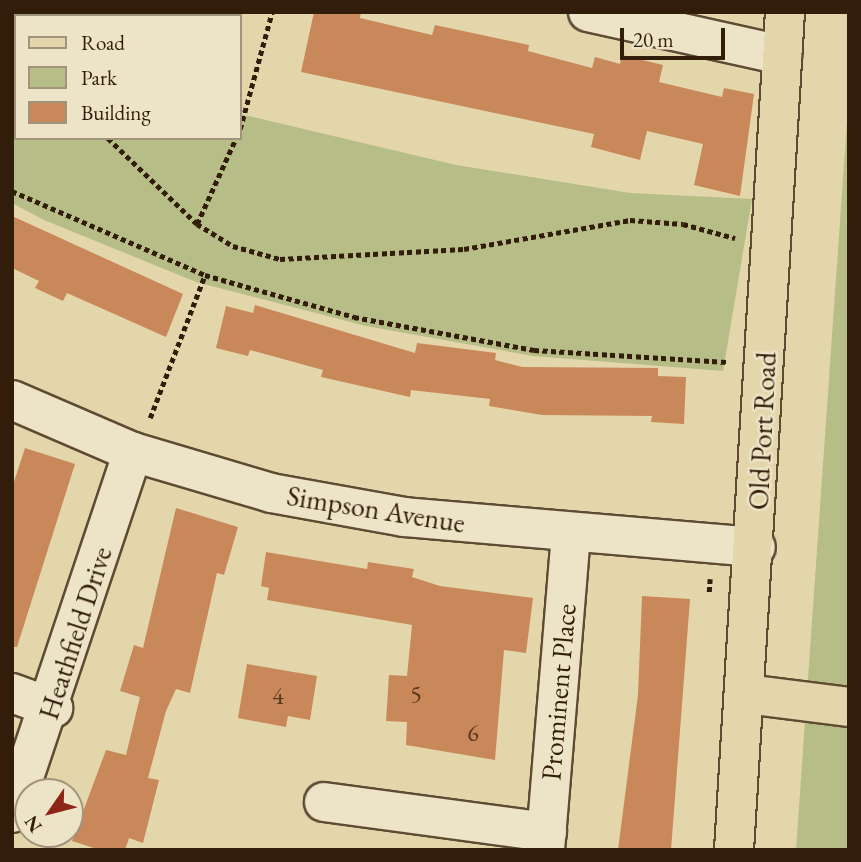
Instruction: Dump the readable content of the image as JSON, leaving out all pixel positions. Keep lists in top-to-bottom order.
{
  "streets": {
    "main road": ["Old Port Road"],
    "street": ["Simpson Avenue", "Heathfield Drive", "Prominent Place"]
  },
  "crossings": [
    ["Old Port Road", "Simpson Avenue"],
    ["Simpson Avenue", "Heathfield Drive"],
    ["Simpson Avenue", "Prominent Place"]
  ],
  "house_numbers": ["5", "4", "6"],
  "legend": ["Road", "Park", "Building"],
  "scale_bar": "20 m",
  "north": "bottom left"
}
